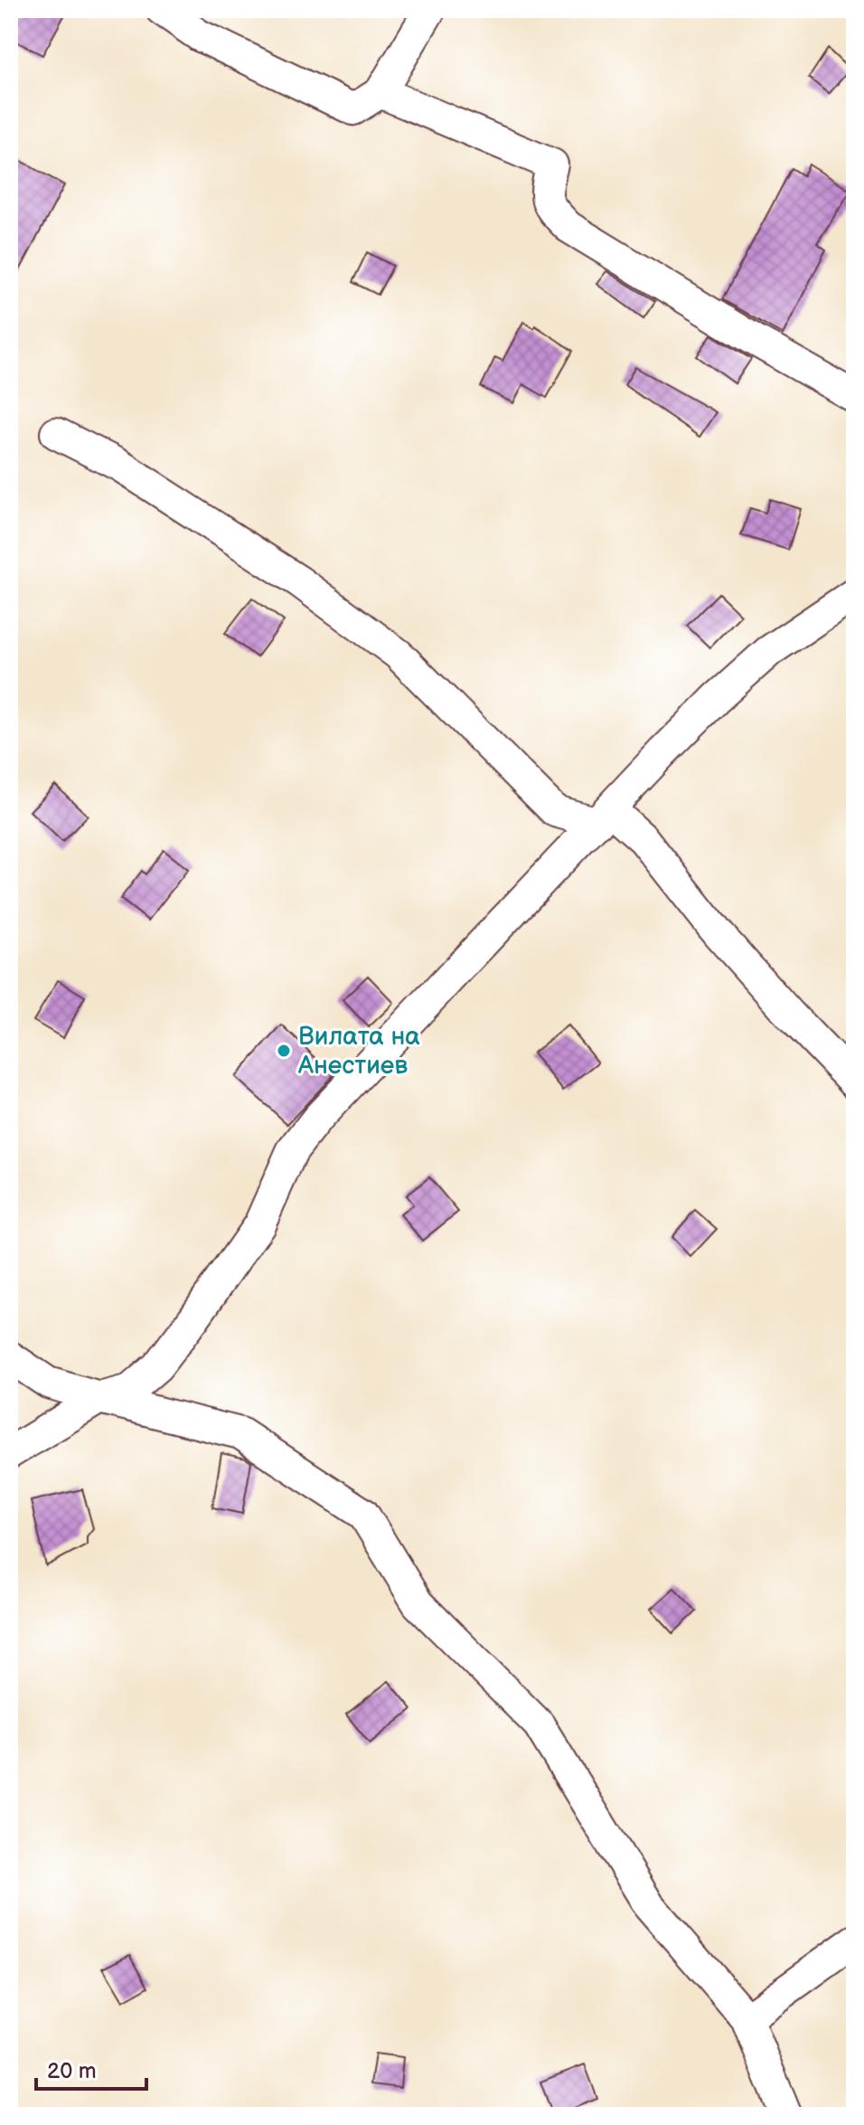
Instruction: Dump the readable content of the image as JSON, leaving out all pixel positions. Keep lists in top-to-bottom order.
{
  "places": ["Вилата на Анестиев"],
  "scale_bar": "20 m"
}
